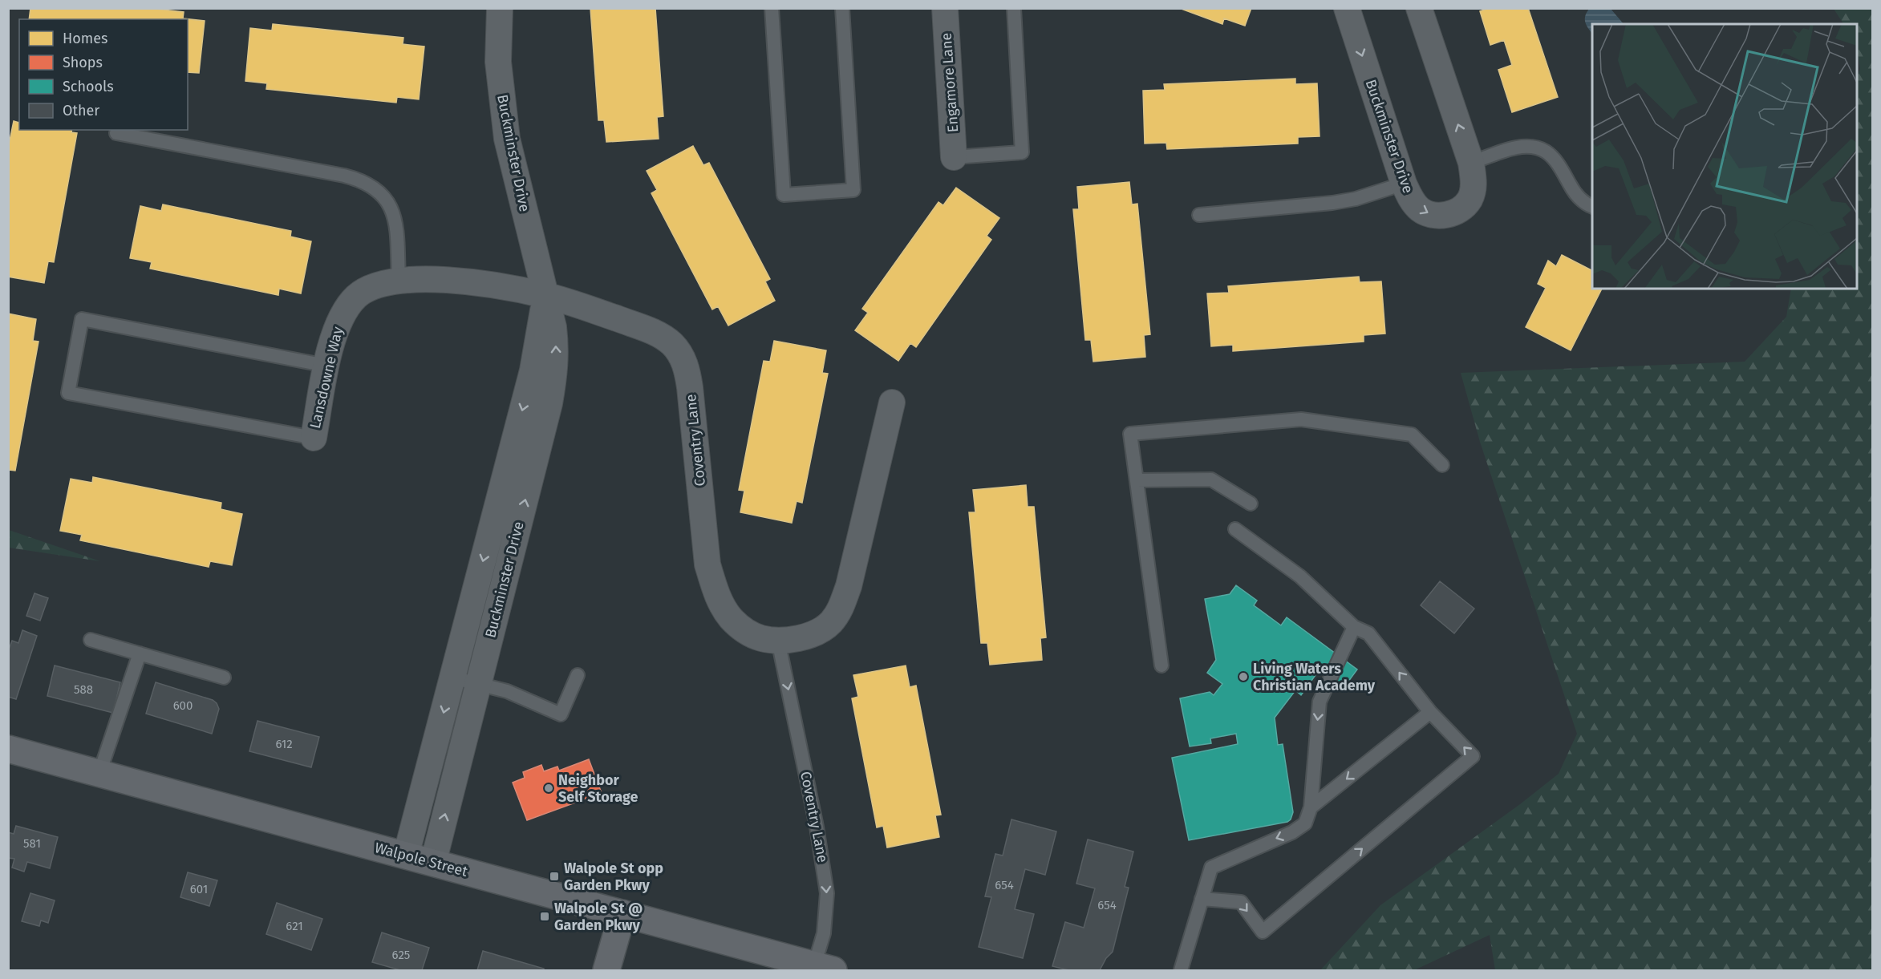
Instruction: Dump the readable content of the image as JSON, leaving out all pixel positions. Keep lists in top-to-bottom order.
{
  "streets": {
    "main road": ["Walpole Street"],
    "street": [
      "Engamore Lane",
      "Buckminster Drive",
      "Lansdowne Way",
      "Coventry Lane"
    ]
  },
  "crossings": [
    ["Buckminster Drive", "Lansdowne Way"],
    ["Buckminster Drive", "Coventry Lane"],
    ["Buckminster Drive", "Walpole Street"],
    ["Lansdowne Way", "Coventry Lane"],
    ["Coventry Lane", "Walpole Street"]
  ],
  "places": {
    "other": ["Living Waters Christian Academy", "Neighbor Self Storage"],
    "transit": ["Walpole St opp Garden Pkwy", "Walpole St @ Garden Pkwy"]
  },
  "house_numbers": [
    "588",
    "600",
    "612",
    "581",
    "654",
    "601",
    "654",
    "621",
    "625"
  ],
  "legend": [
    "Homes",
    "Shops",
    "Schools",
    "Other"
  ]
}
